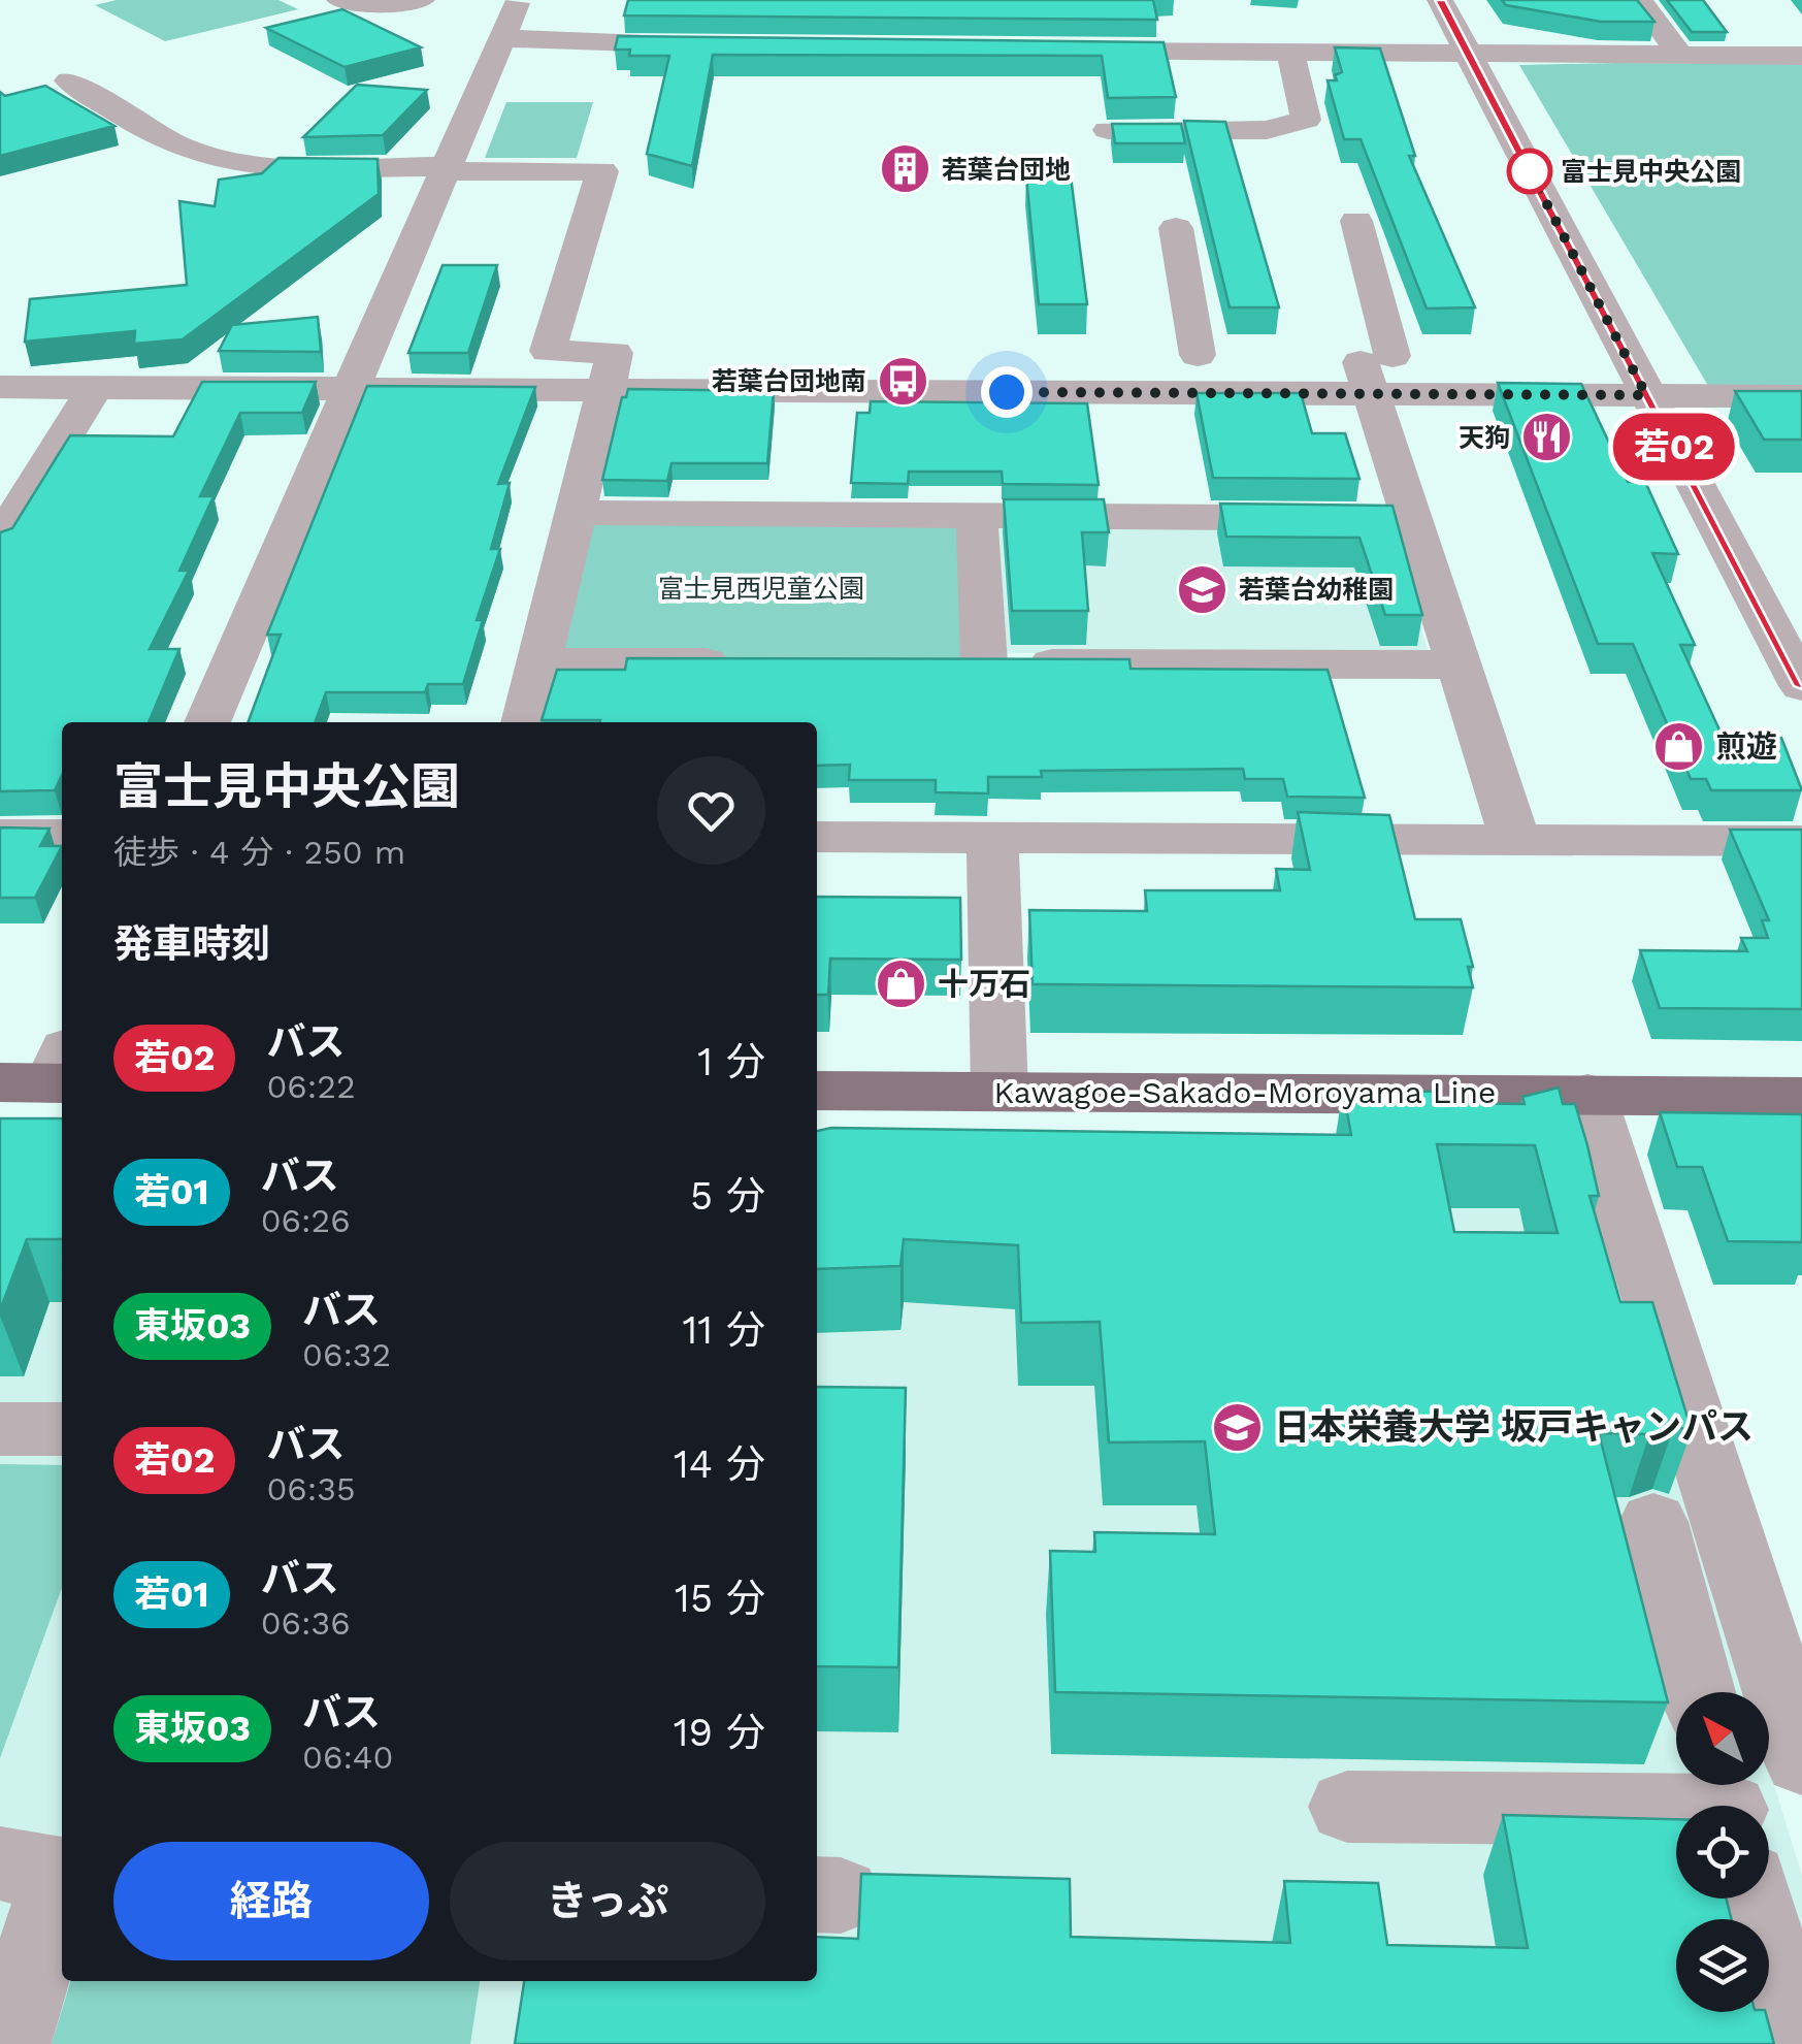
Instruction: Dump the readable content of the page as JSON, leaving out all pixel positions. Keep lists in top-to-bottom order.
{
  "streets": {
    "main road": ["Kawagoe-Sakado-Moroyama Line"]
  },
  "parks": ["富士見西児童公園"],
  "places": {
    "building": ["若葉台団地"],
    "other": ["富士見中央公園"],
    "bus stop": ["若葉台団地南"],
    "restaurant": ["天狗"],
    "school or university": ["若葉台幼稚園", "日本栄養大学 坂戸キャンパス"],
    "shop": ["煎遊", "十万石"]
  },
  "lines": ["bus line 若02"],
  "north": "top left",
  "page": {
    "on_map": "若02",
    "heading": [
      ["富士見中央公園", "徒歩 · 4 分 · 250 m"],
      "発車時刻"
    ],
    "list": [
      {
        "mark": "若02",
        "name": "バス",
        "note": "06:22",
        "value": "1 分"
      },
      {
        "mark": "若01",
        "name": "バス",
        "note": "06:26",
        "value": "5 分"
      },
      {
        "mark": "東坂03",
        "name": "バス",
        "note": "06:32",
        "value": "11 分"
      },
      {
        "mark": "若02",
        "name": "バス",
        "note": "06:35",
        "value": "14 分"
      },
      {
        "mark": "若01",
        "name": "バス",
        "note": "06:36",
        "value": "15 分"
      },
      {
        "mark": "東坂03",
        "name": "バス",
        "note": "06:40",
        "value": "19 分"
      }
    ],
    "buttons": ["経路", "きっぷ"]
  }
}
